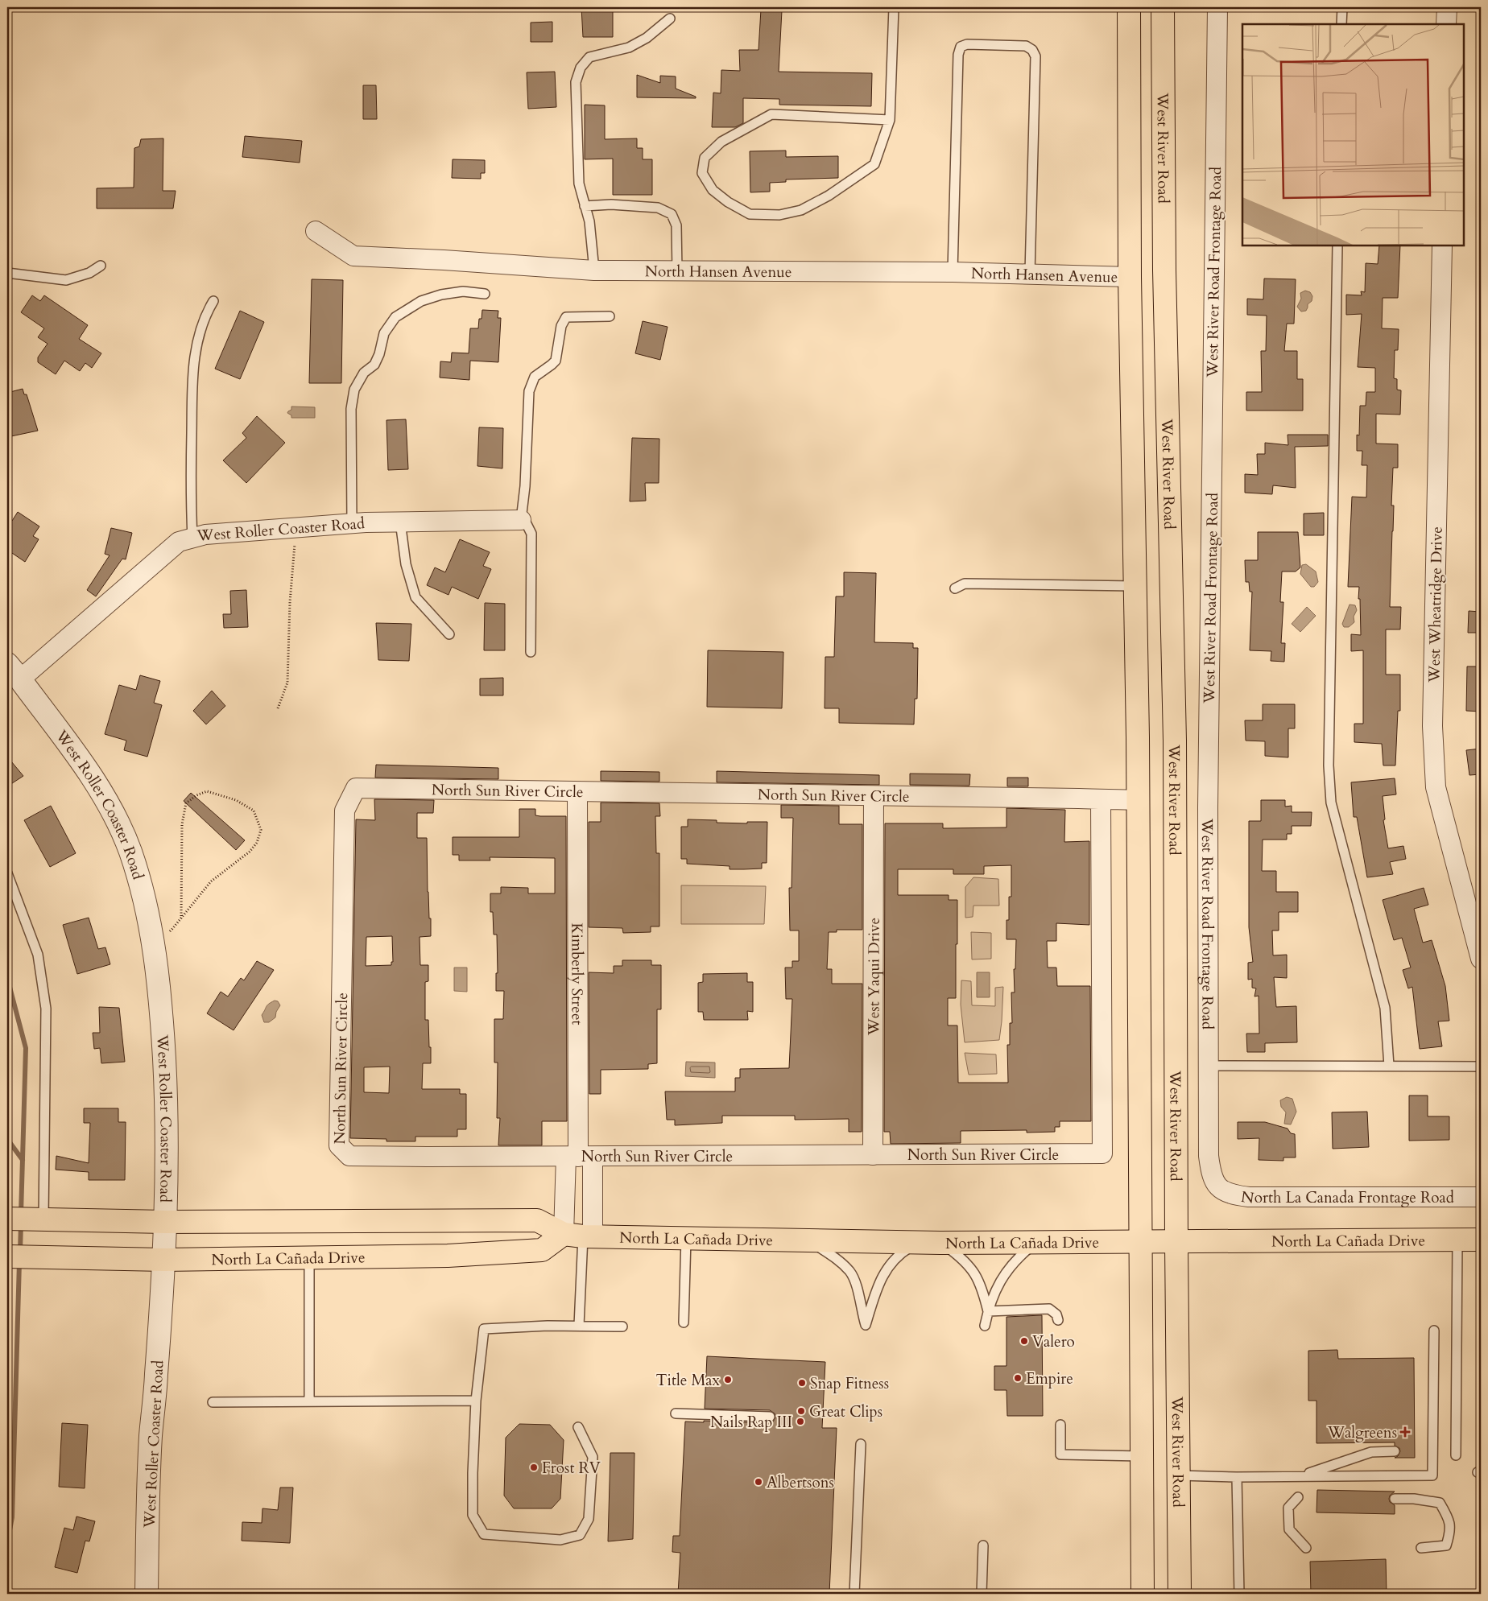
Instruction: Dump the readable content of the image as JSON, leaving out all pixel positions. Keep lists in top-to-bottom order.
{
  "streets": {
    "main road": ["West River Road", "North La Cañada Drive"],
    "street": [
      "North Hansen Avenue",
      "West River Road Frontage Road",
      "West Roller Coaster Road",
      "West Wheatridge Drive",
      "North Sun River Circle",
      "Kimberly Street",
      "West Yaqui Drive",
      "North La Canada Frontage Road"
    ]
  },
  "crossings": [
    ["West River Road", "North La Cañada Drive"],
    ["West River Road Frontage Road", "North La Canada Frontage Road"],
    ["West Roller Coaster Road", "North La Cañada Drive"],
    ["North Sun River Circle", "Kimberly Street"],
    ["North Sun River Circle", "West Yaqui Drive"],
    ["Kimberly Street", "North La Cañada Drive"]
  ],
  "places": {
    "other": [
      "Valero",
      "Empire",
      "Title Max",
      "Snap Fitness",
      "Great Clips",
      "Nails Rap III",
      "Frost RV",
      "Albertsons"
    ],
    "health": ["Walgreens"]
  }
}
